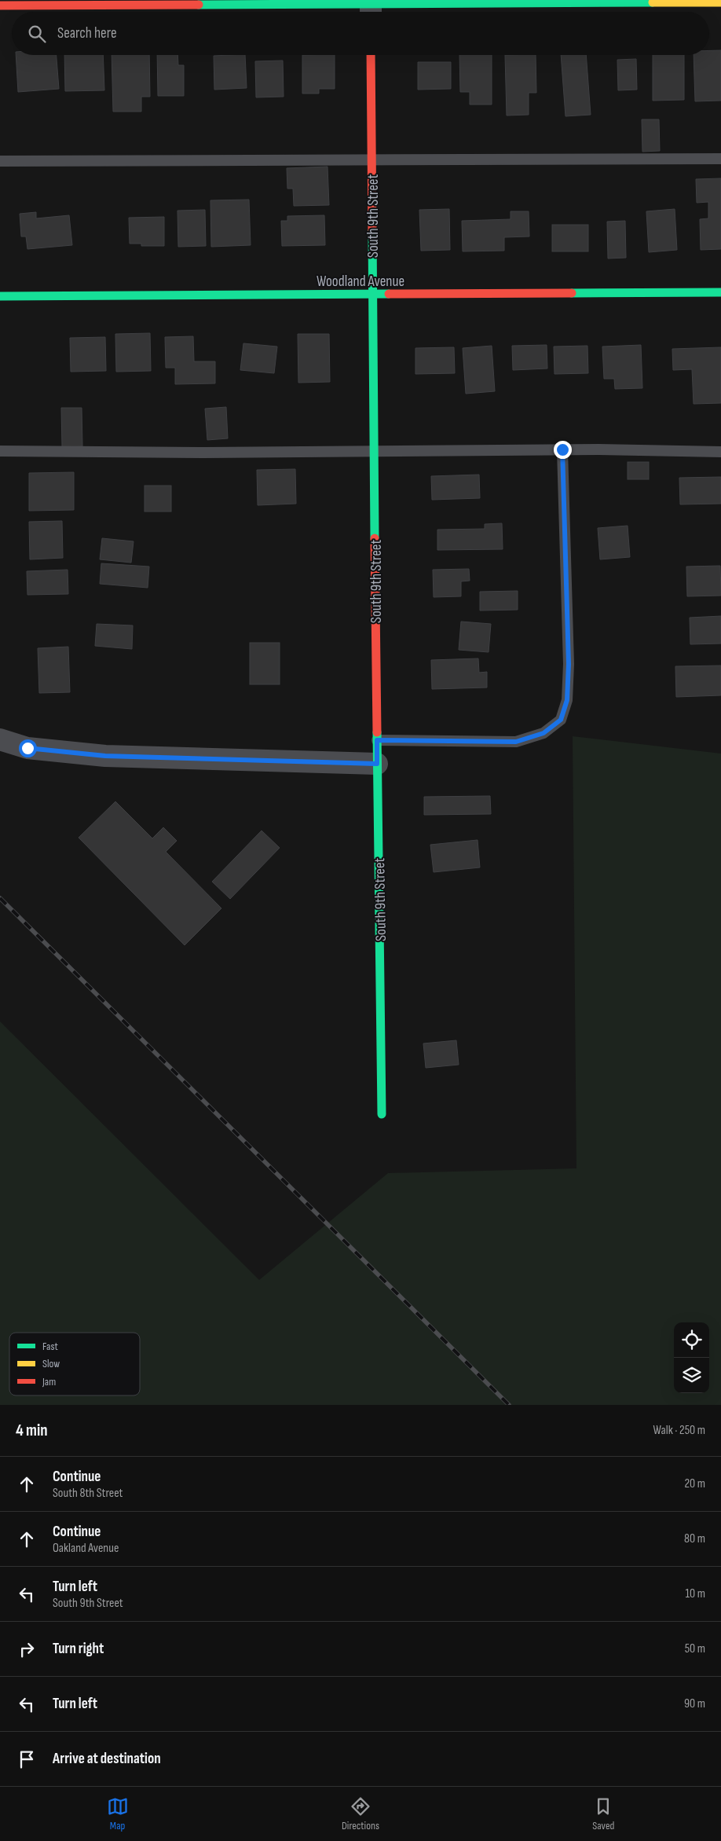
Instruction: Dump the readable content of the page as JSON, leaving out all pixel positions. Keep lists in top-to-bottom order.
{
  "streets": {
    "main road": ["South 9th Street", "Woodland Avenue"]
  },
  "crossings": [
    ["South 9th Street", "Woodland Avenue"]
  ],
  "legend": ["Fast", "Slow", "Jam"],
  "page": {
    "search": "Search here",
    "heading": ["4 min", "Walk · 250 m"],
    "list": [
      ["Continue", "South 8th Street", "20 m"],
      ["Continue", "Oakland Avenue", "80 m"],
      ["Turn left", "South 9th Street", "10 m"],
      ["Turn right", "50 m"],
      ["Turn left", "90 m"],
      "Arrive at destination"
    ],
    "nav": ["Map", "Directions", "Saved"]
  }
}
